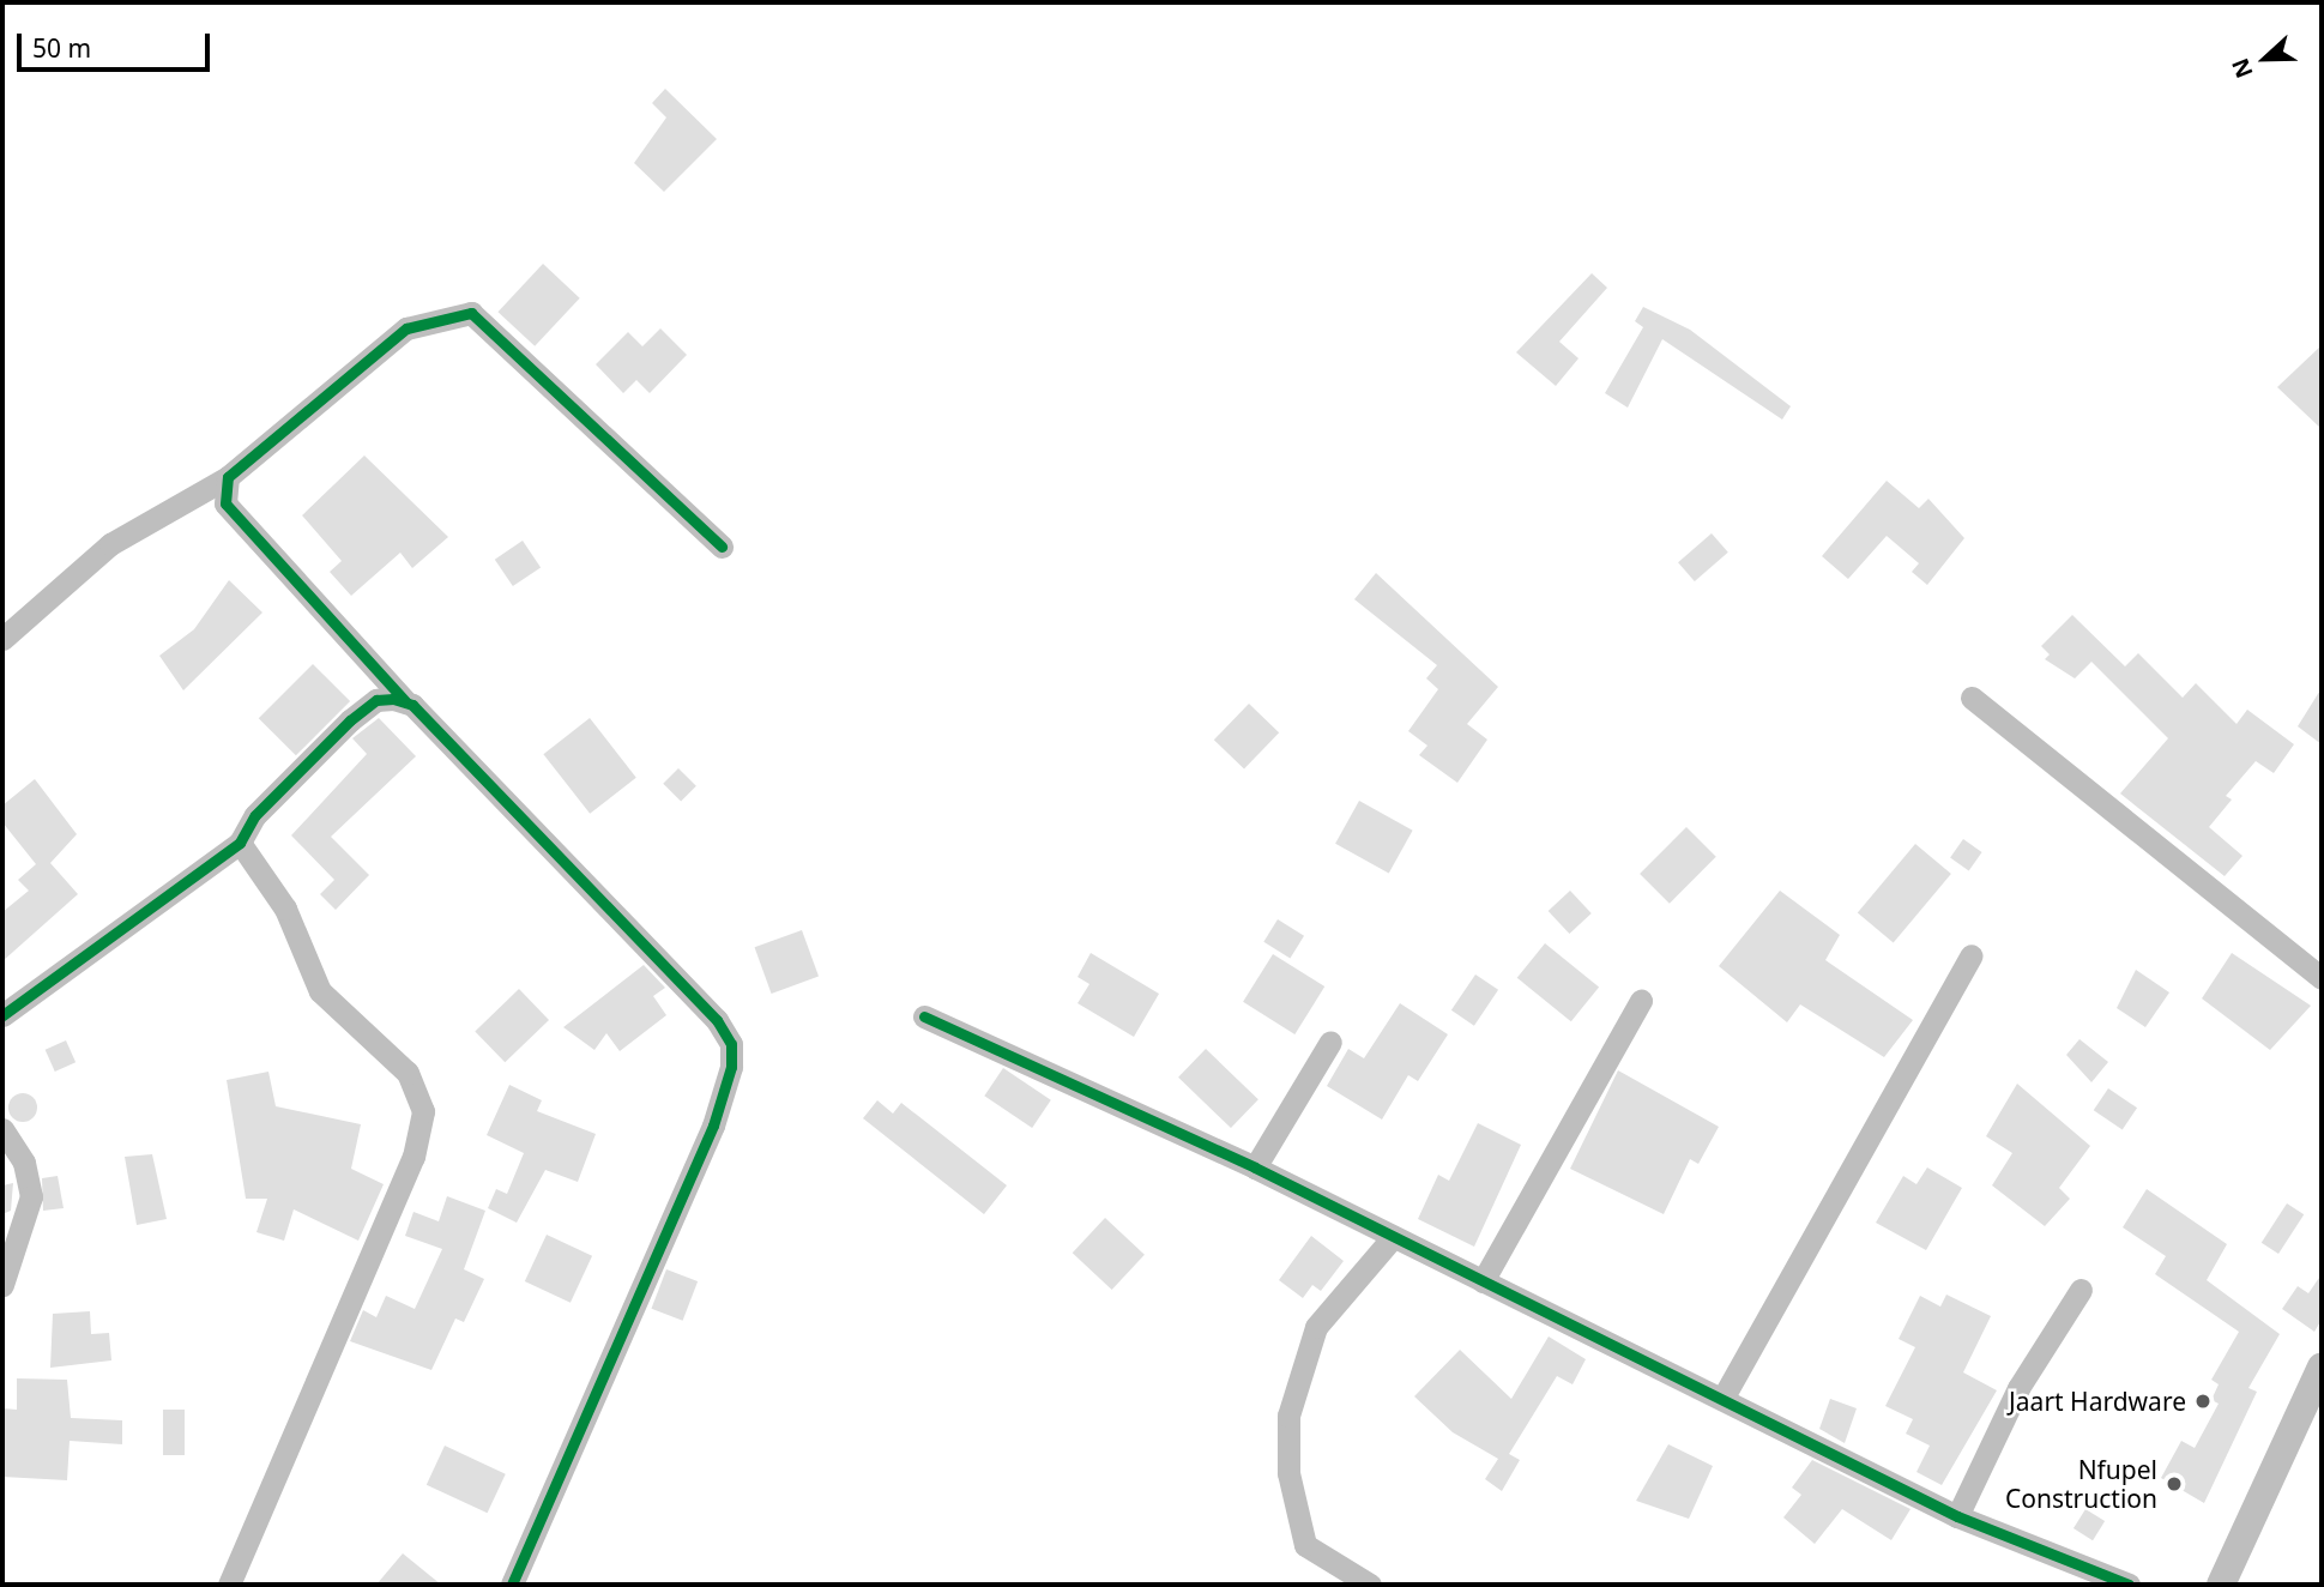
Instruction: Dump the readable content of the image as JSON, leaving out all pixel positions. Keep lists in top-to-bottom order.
{
  "places": ["Jaart Hardware", "Nfupel Construction"],
  "scale_bar": "50 m",
  "north": "left"
}
